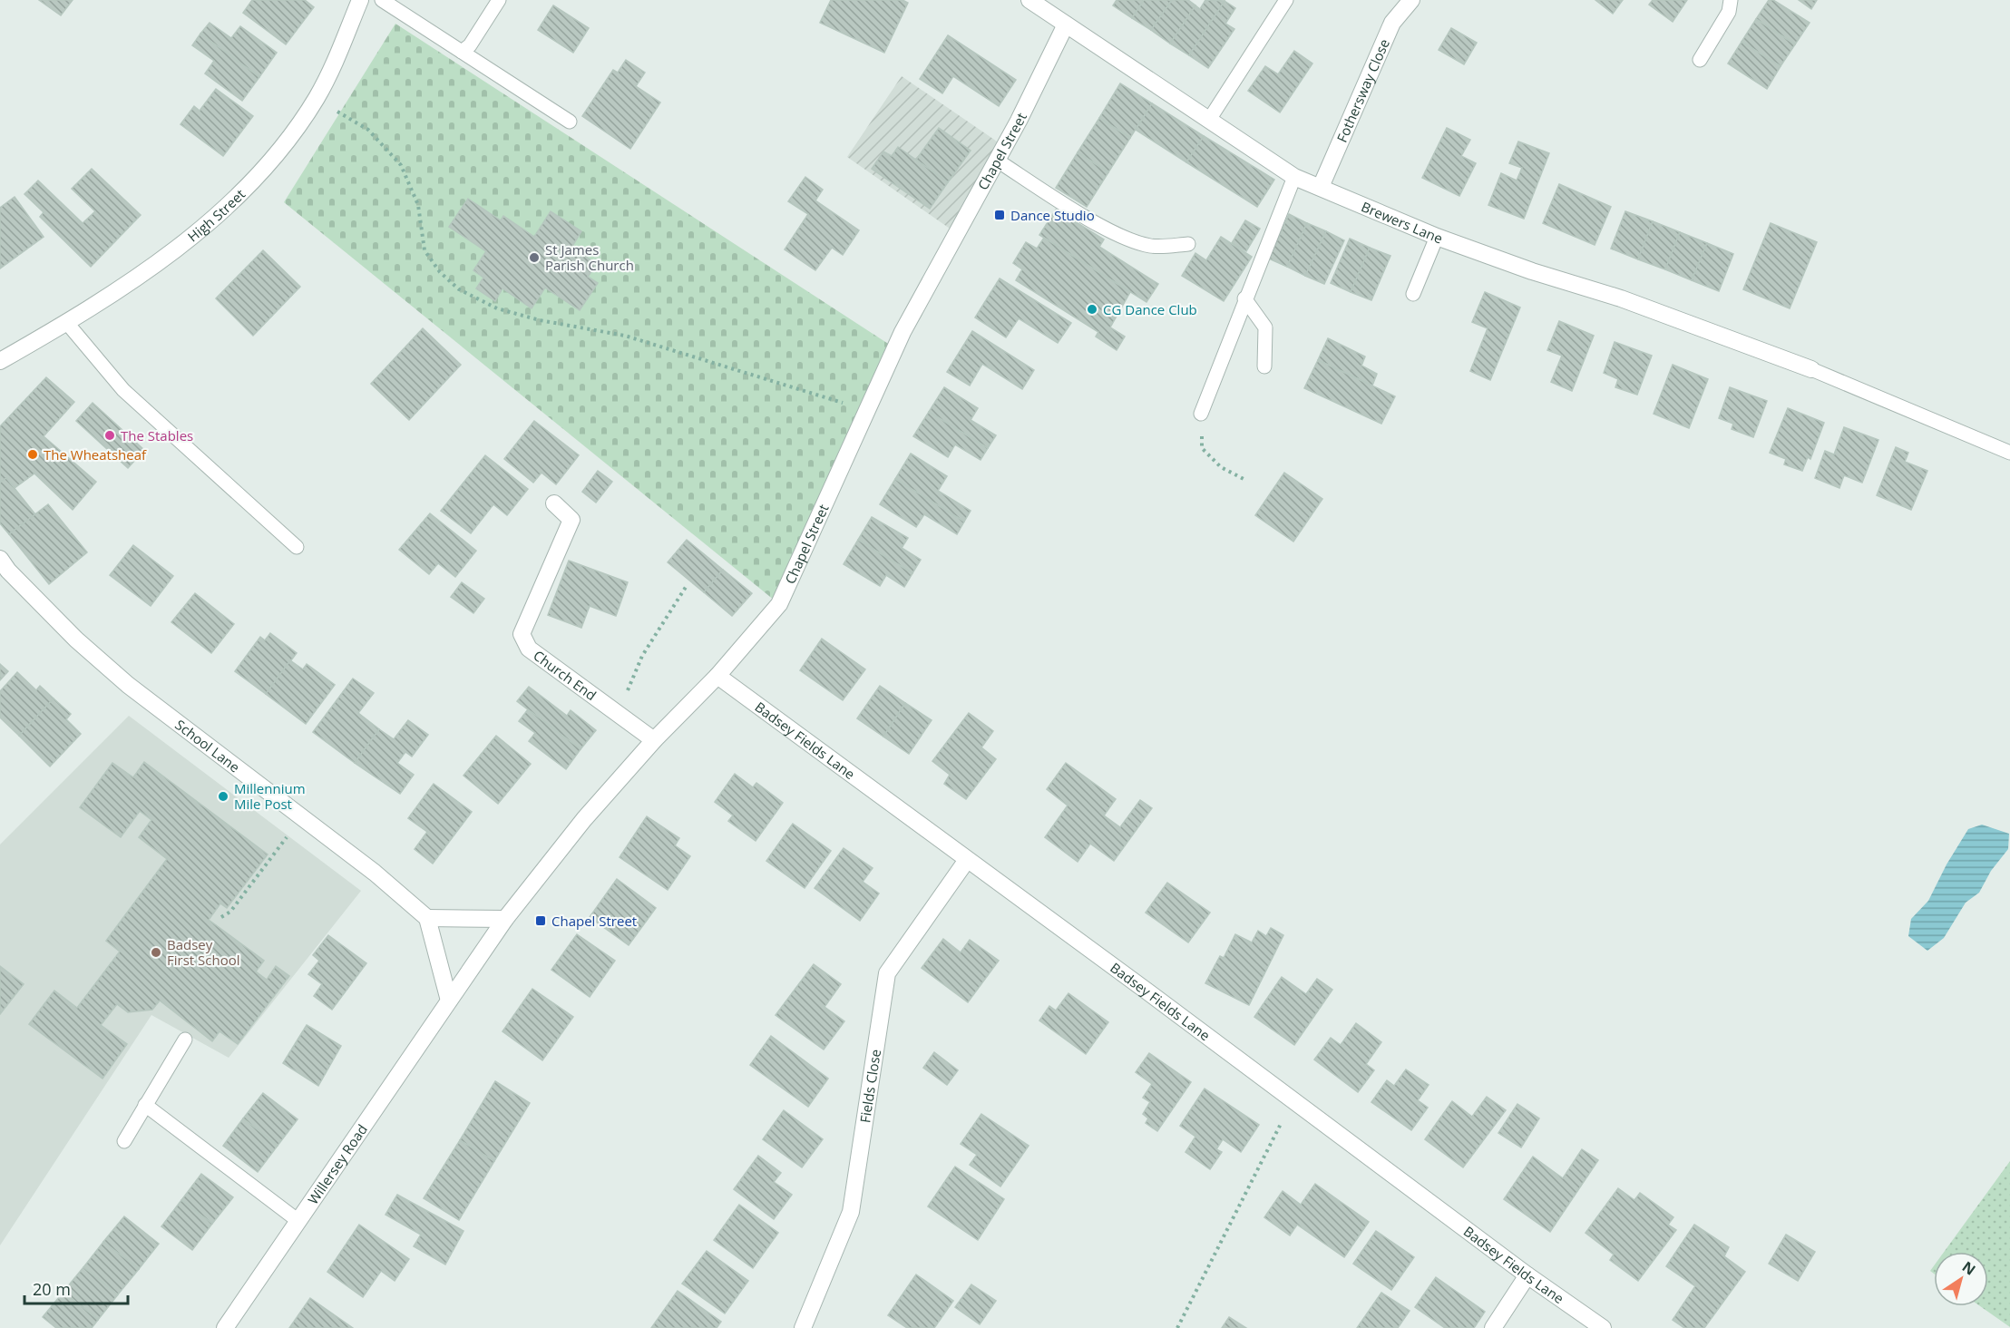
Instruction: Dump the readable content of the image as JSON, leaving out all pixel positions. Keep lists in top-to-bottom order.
{
  "streets": {
    "street": [
      "Fothersway Close",
      "Chapel Street",
      "High Street",
      "Brewers Lane",
      "Church End",
      "Badsey Fields Lane",
      "School Lane",
      "Fields Close",
      "Willersey Road"
    ]
  },
  "crossings": [
    ["Fothersway Close", "Brewers Lane"],
    ["Chapel Street", "Brewers Lane"],
    ["Chapel Street", "Church End"],
    ["Chapel Street", "Badsey Fields Lane"],
    ["Chapel Street", "Willersey Road"],
    ["Badsey Fields Lane", "Fields Close"]
  ],
  "places": {
    "transit": ["Dance Studio", "Chapel Street"],
    "other": [
      "St James Parish Church",
      "CG Dance Club",
      "The Stables",
      "The Wheatsheaf",
      "Millennium Mile Post",
      "Badsey First School"
    ]
  },
  "scale_bar": "20 m",
  "north": "top right"
}
